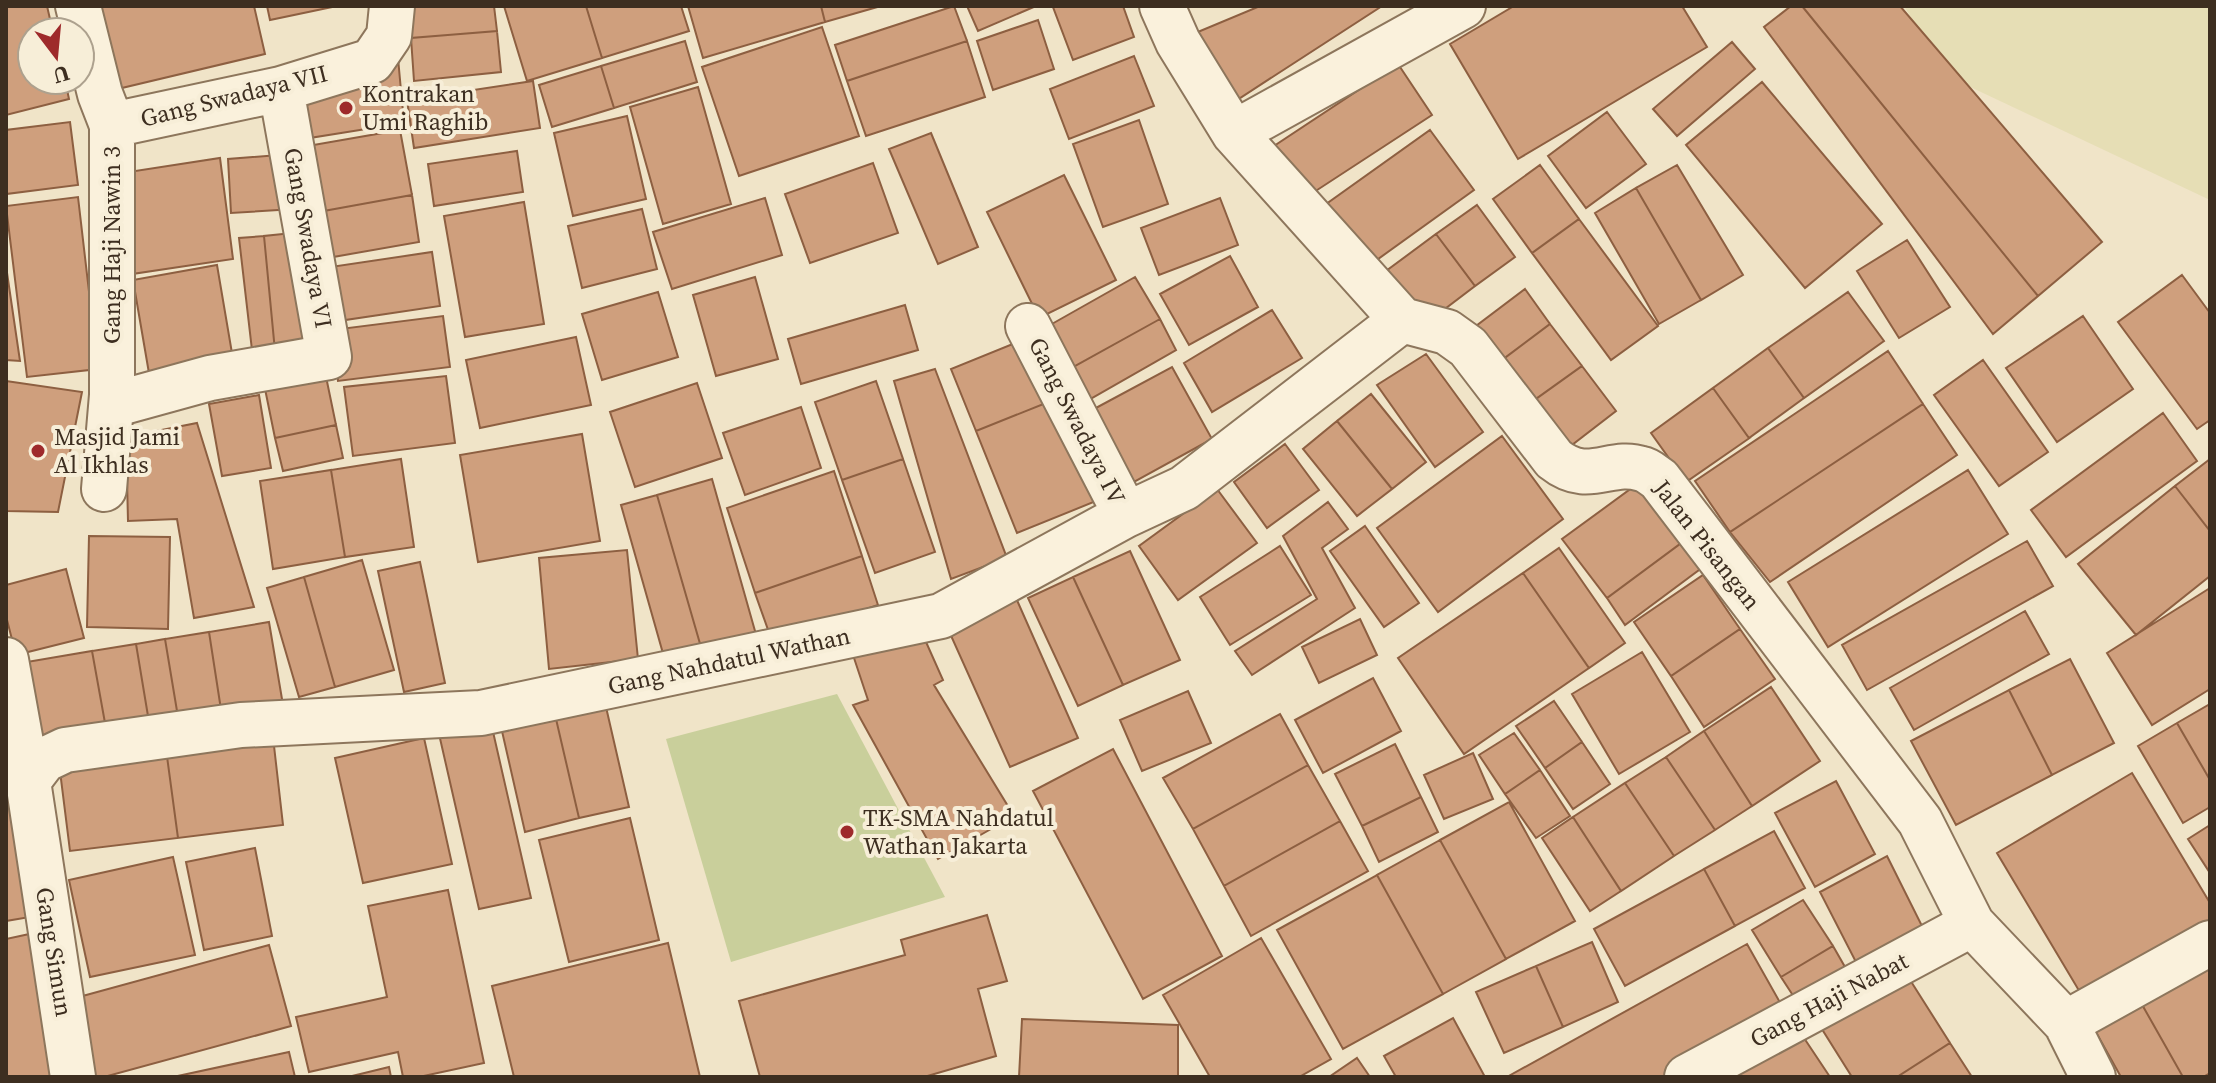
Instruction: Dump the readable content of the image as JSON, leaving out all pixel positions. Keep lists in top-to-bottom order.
{
  "streets": {
    "street": [
      "Gang Swadaya VII",
      "Gang Swadaya VI",
      "Gang Haji Nawin 3",
      "Gang Swadaya IV",
      "Jalan Pisangan",
      "Gang Nahdatul Wathan",
      "Gang Simun",
      "Gang Haji Nabat"
    ]
  },
  "crossings": [
    ["Gang Swadaya VII", "Gang Swadaya VI"],
    ["Gang Swadaya VII", "Gang Haji Nawin 3"],
    ["Gang Swadaya VI", "Gang Haji Nawin 3"],
    ["Gang Swadaya IV", "Gang Nahdatul Wathan"],
    ["Jalan Pisangan", "Gang Nahdatul Wathan"],
    ["Jalan Pisangan", "Gang Haji Nabat"],
    ["Gang Nahdatul Wathan", "Gang Simun"]
  ],
  "places": ["Kontrakan Umi Raghib", "Masjid Jami Al Ikhlas", "TK-SMA Nahdatul Wathan Jakarta"],
  "north": "bottom"
}
